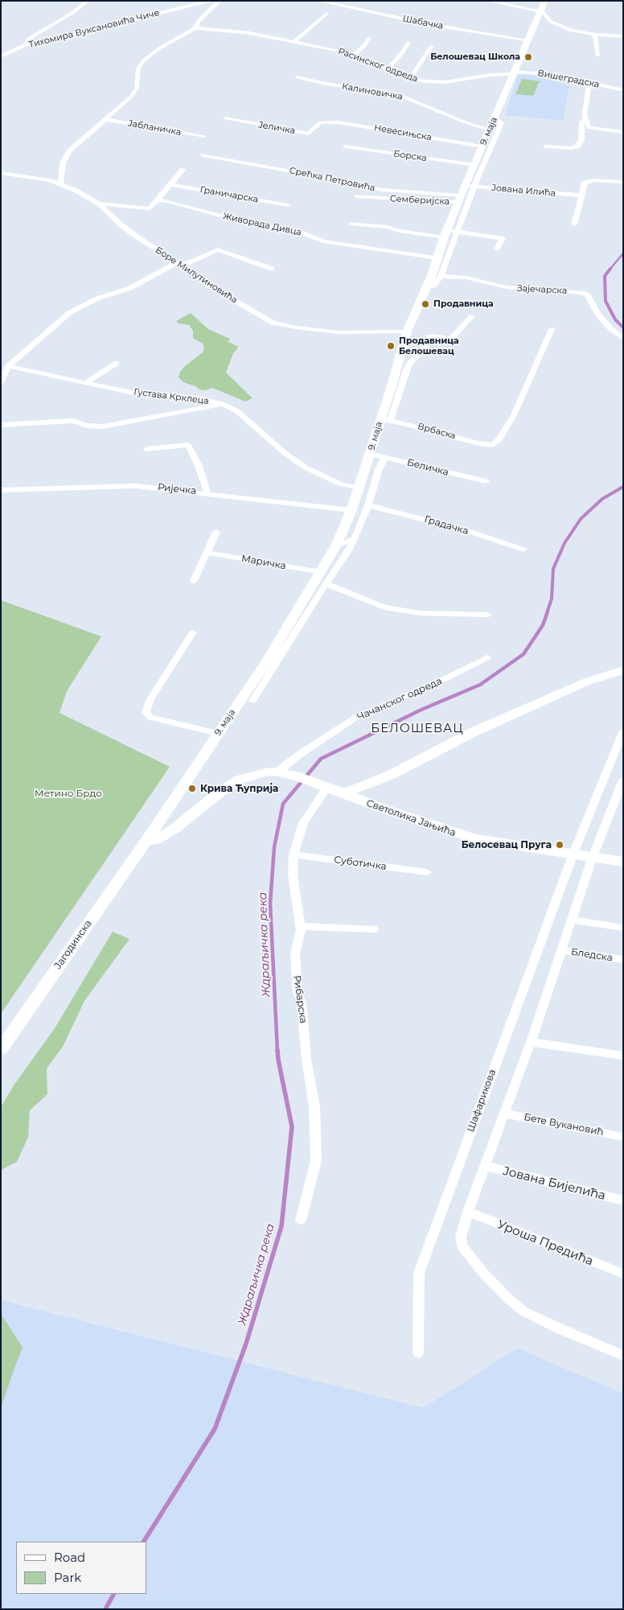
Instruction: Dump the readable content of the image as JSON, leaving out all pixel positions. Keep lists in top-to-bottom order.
{
  "streets": {
    "main road": ["9. маја", "Светолика Јањића", "Јагодинска"],
    "street": [
      "Шабачка",
      "Тихомира Вуксановића Чиче",
      "Расинског одреда",
      "Вишеградска",
      "Калиновичка",
      "Јабланичка",
      "Јеличка",
      "Невесињска",
      "Борска",
      "Срећка Петровића",
      "Јована Илића",
      "Граничарска",
      "Семберијска",
      "Живорада Дивца",
      "Боре Милутиновића",
      "Зајечарска",
      "Густава Крклеца",
      "Врбаска",
      "Беличка",
      "Ријечка",
      "Градачка",
      "Маричка",
      "Чачанског одреда",
      "Суботичка",
      "Бледска",
      "Рибарска",
      "Шафарикова",
      "Бете Вукановић",
      "Јована Бијелића",
      "Уроша Предића"
    ]
  },
  "crossings": [
    ["Шабачка", "9. маја"],
    ["Расинског одреда", "Вишеградска"],
    ["Расинског одреда", "9. маја"],
    ["Вишеградска", "9. маја"],
    ["Калиновичка", "9. маја"],
    ["Јеличка", "Невесињска"],
    ["9. маја", "Невесињска"],
    ["9. маја", "Борска"],
    ["9. маја", "Срећка Петровића"],
    ["9. маја", "Јована Илића"],
    ["9. маја", "Семберијска"],
    ["9. маја", "Живорада Дивца"],
    ["9. маја", "Боре Милутиновића"],
    ["9. маја", "Густава Крклеца"],
    ["9. маја", "Врбаска"],
    ["9. маја", "Беличка"],
    ["9. маја", "Ријечка"],
    ["9. маја", "Маричка"],
    ["9. маја", "Јагодинска"],
    ["Срећка Петровића", "Јована Илића"],
    ["Срећка Петровића", "Семберијска"],
    ["Јована Илића", "Семберијска"],
    ["Чачанског одреда", "Светолика Јањића"],
    ["Светолика Јањића", "Рибарска"],
    ["Светолика Јањића", "Шафарикова"],
    ["Суботичка", "Рибарска"]
  ],
  "districts": ["БЕЛОШЕВАЦ"],
  "water": ["Ждраљичка река"],
  "parks": ["Метино Брдо"],
  "places": [
    "Белошевац Школа",
    "Продавница",
    "Продавница Белошевац",
    "Крива Ћуприја",
    "Белосевац Пруга"
  ],
  "legend": ["Road", "Park"]
}
